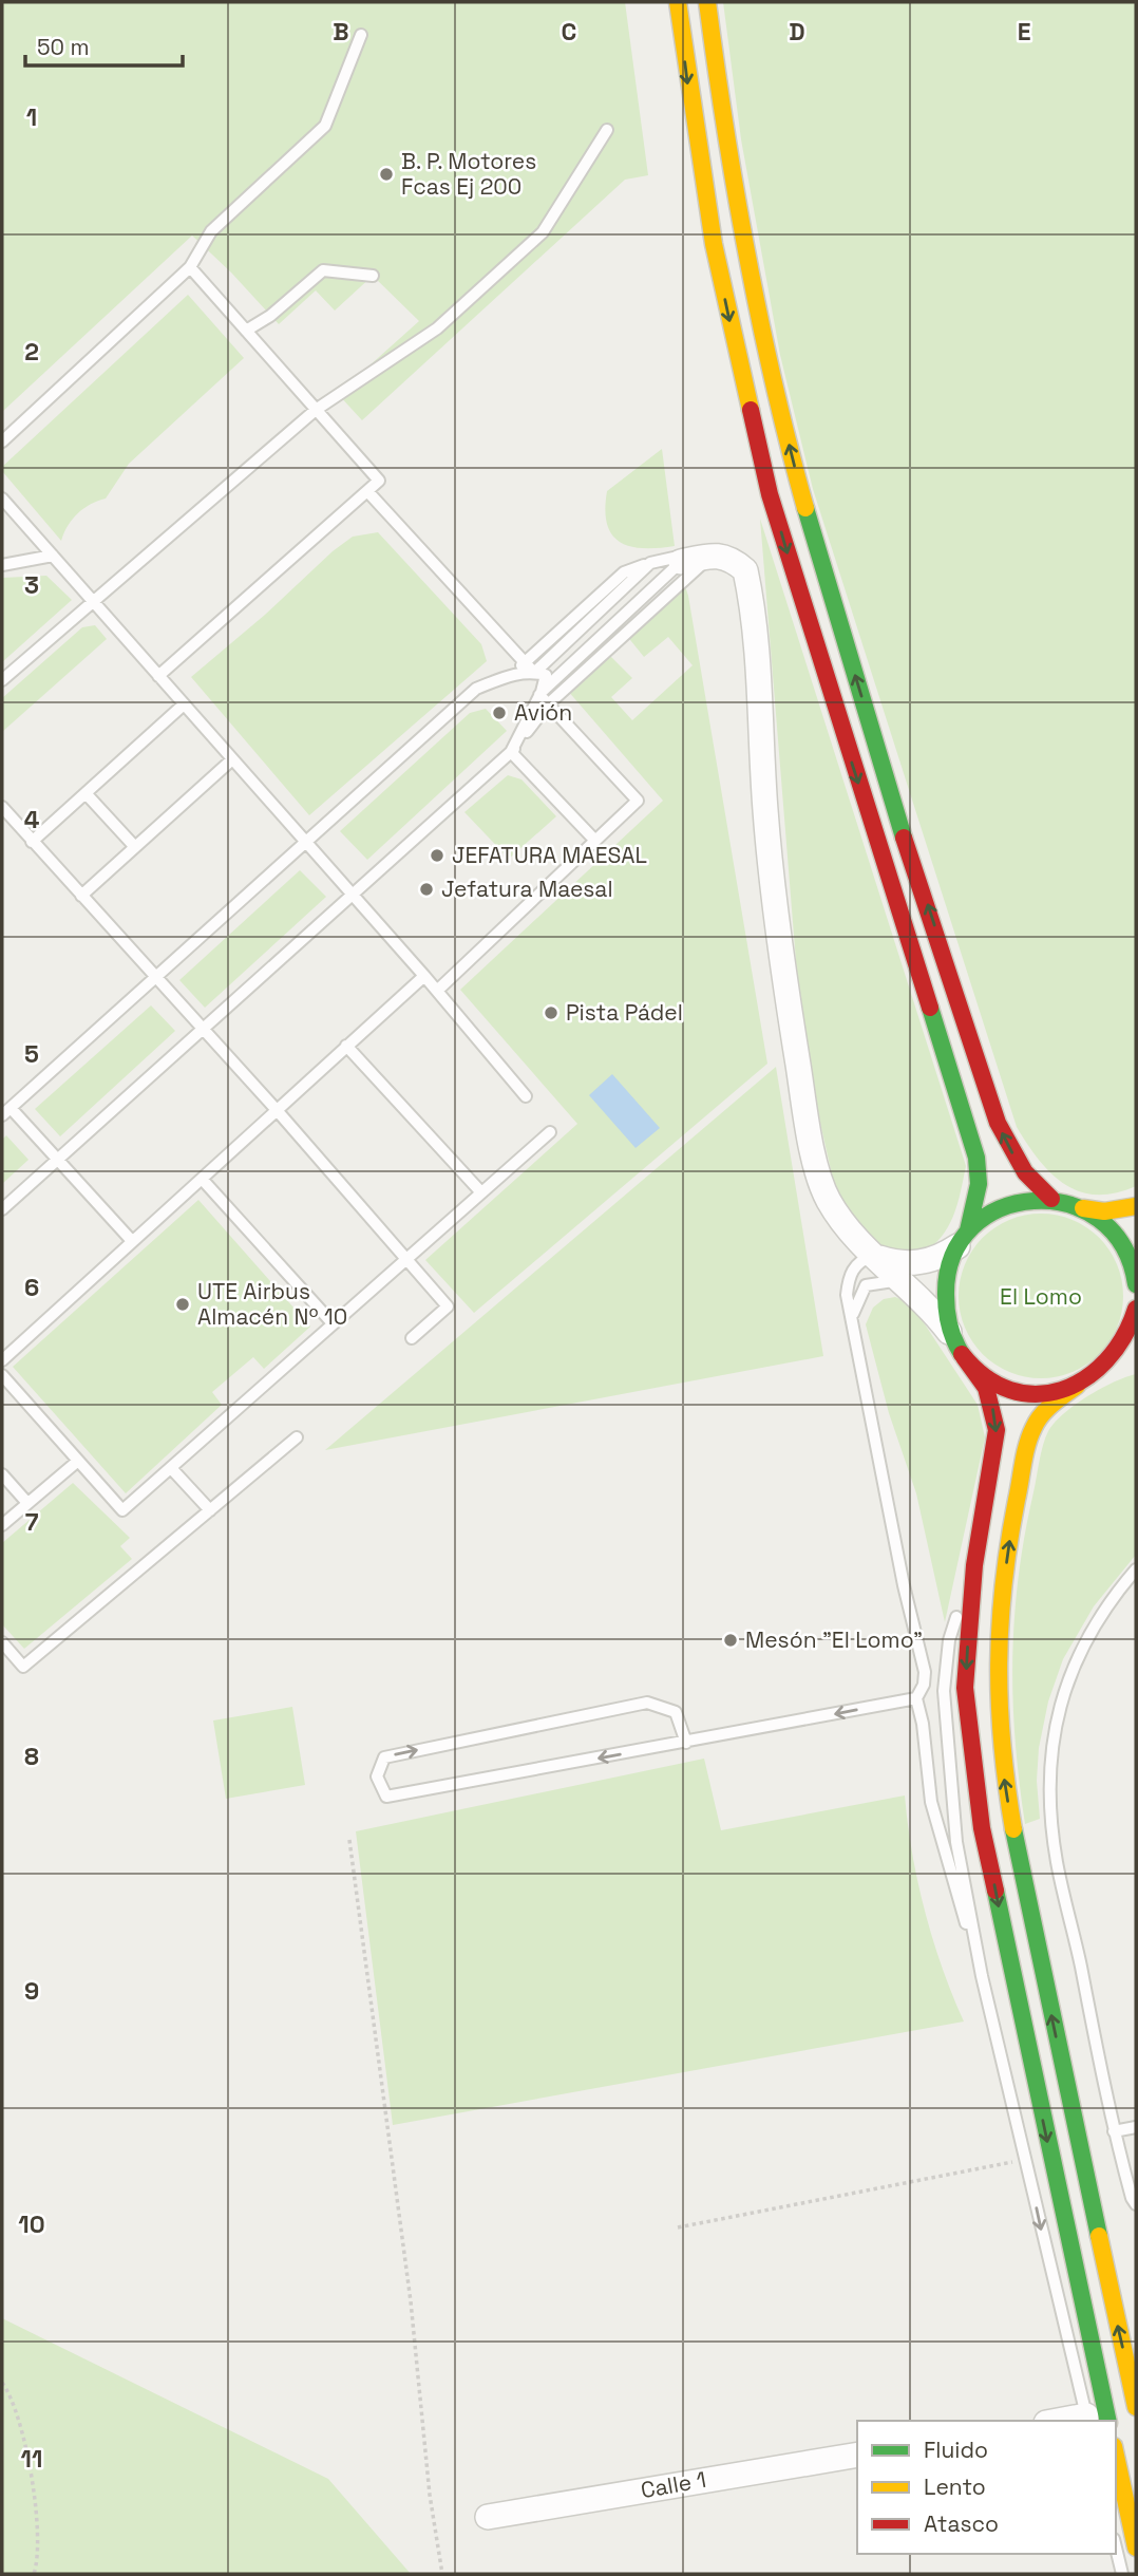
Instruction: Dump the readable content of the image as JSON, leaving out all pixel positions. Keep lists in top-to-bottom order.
{
  "streets": {
    "street": ["Calle 1"]
  },
  "parks": ["El Lomo"],
  "places": [
    "B. P. Motores Fcas Ej 200",
    "Avión",
    "JEFATURA MAESAL",
    "Jefatura Maesal",
    "Pista Pádel",
    "UTE Airbus Almacén Nº 10",
    "Mesón \"El Lomo\""
  ],
  "legend": ["Fluido", "Lento", "Atasco"],
  "scale_bar": "50 m",
  "grid": {
    "columns": [
      "B",
      "C",
      "D",
      "E"
    ],
    "rows": [
      "1",
      "2",
      "3",
      "4",
      "5",
      "6",
      "7",
      "8",
      "9",
      "10",
      "11"
    ]
  }
}
